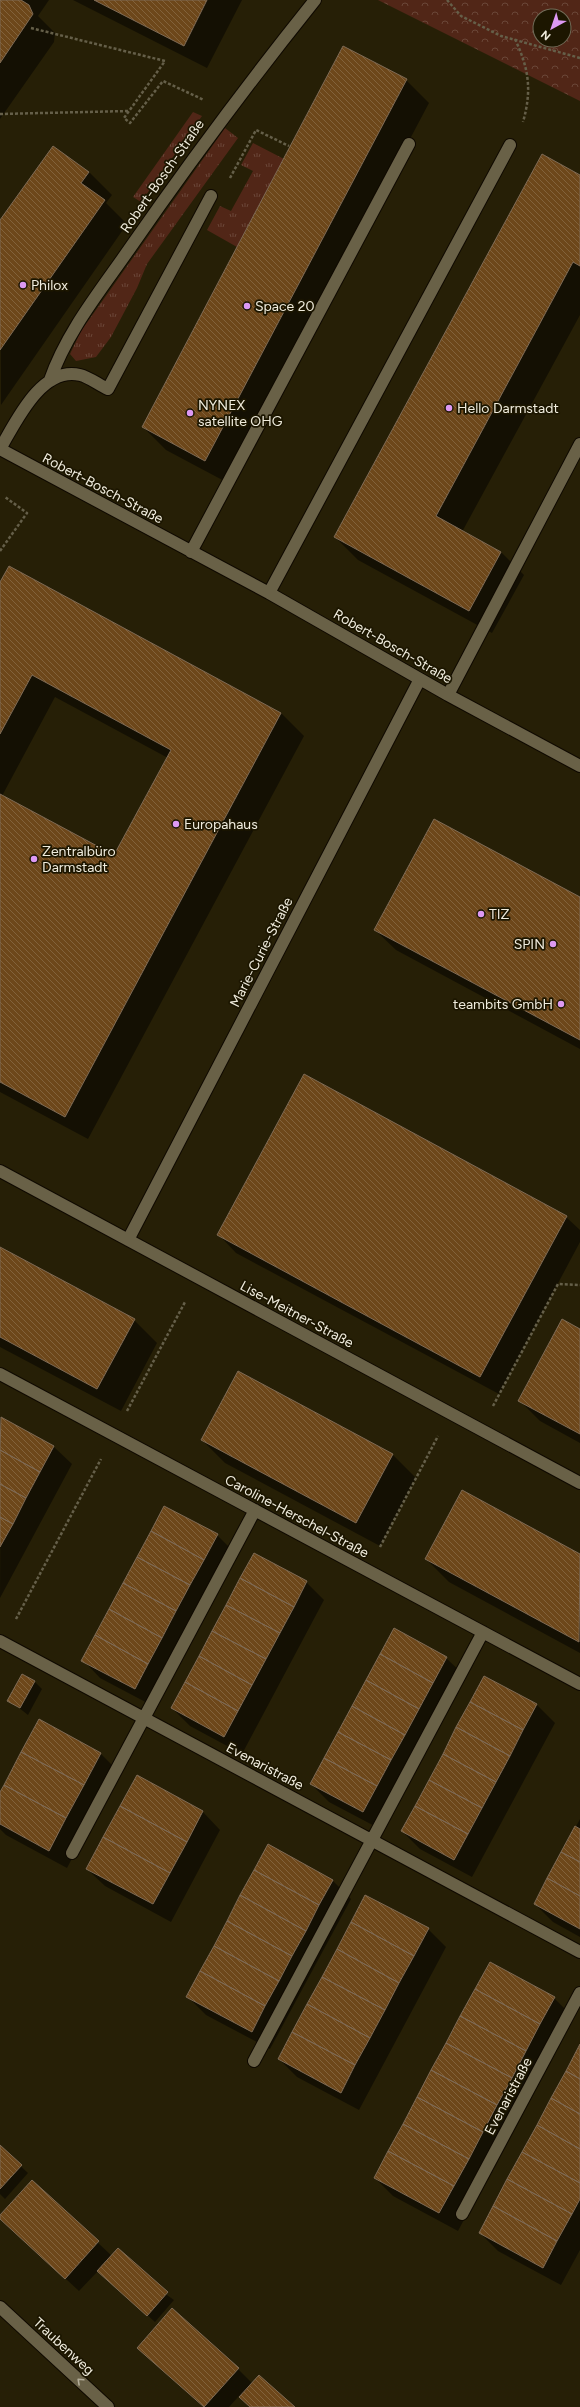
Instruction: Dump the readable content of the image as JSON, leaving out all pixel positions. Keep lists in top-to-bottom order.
{
  "streets": {
    "street": [
      "Robert-Bosch-Straße",
      "Marie-Curie-Straße",
      "Lise-Meitner-Straße",
      "Caroline-Herschel-Straße",
      "Evenaristraße",
      "Traubenweg"
    ]
  },
  "crossings": [
    ["Robert-Bosch-Straße", "Marie-Curie-Straße"],
    ["Marie-Curie-Straße", "Lise-Meitner-Straße"]
  ],
  "one_way": ["Traubenweg"],
  "places": [
    "Philox",
    "Space 20",
    "Hello Darmstadt",
    "NYNEX satellite OHG",
    "Europahaus",
    "Zentralbüro Darmstadt",
    "TIZ",
    "SPIN",
    "teambits GmbH"
  ],
  "north": "bottom left"
}
